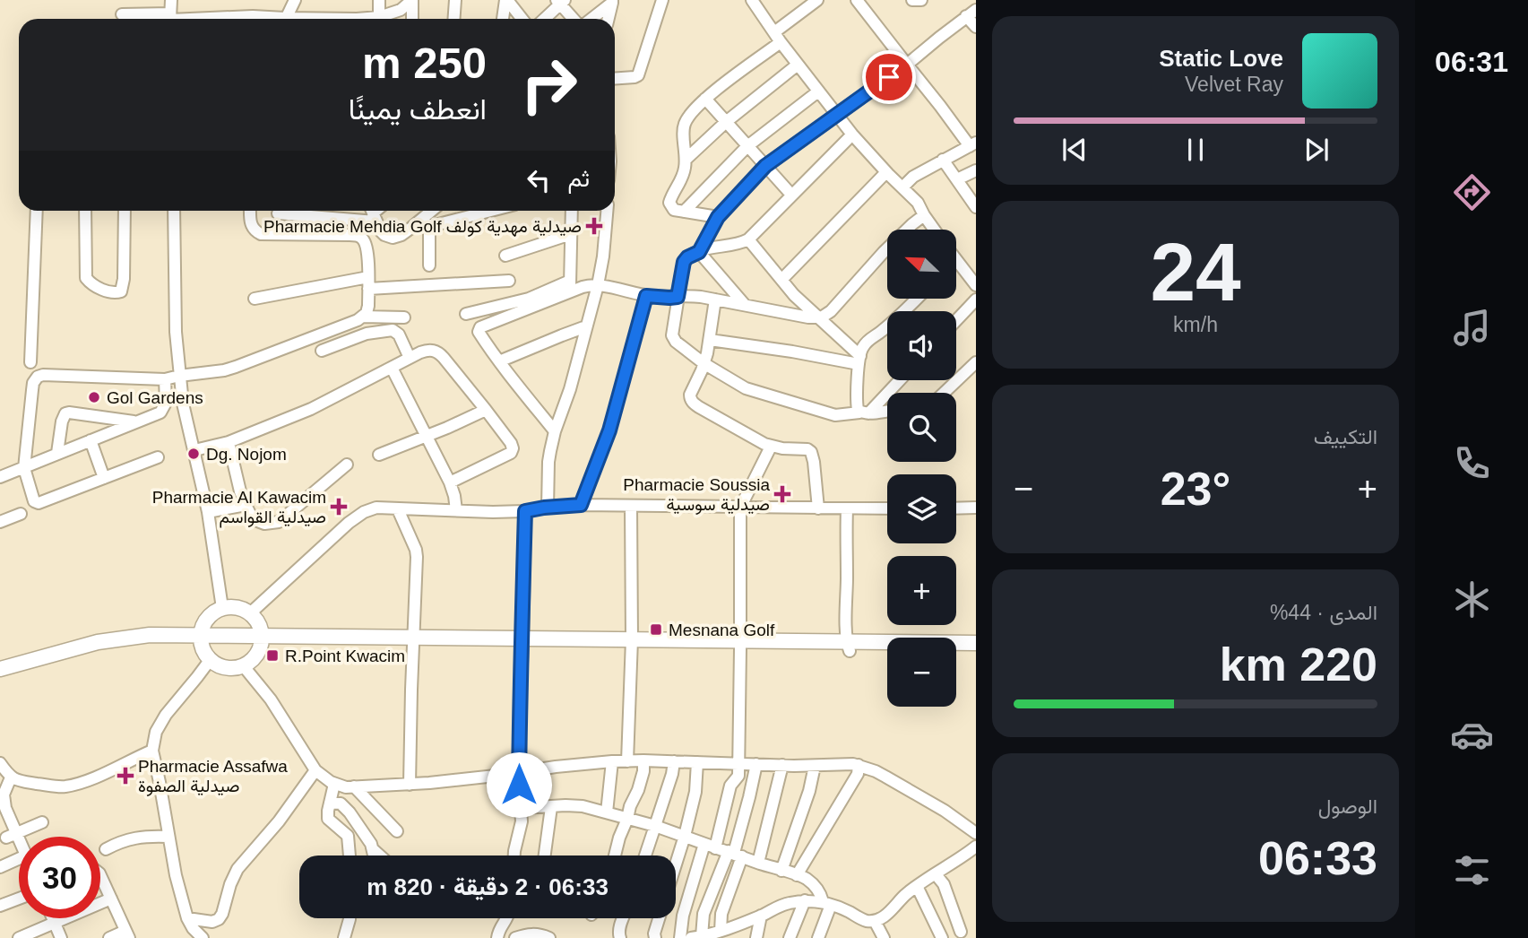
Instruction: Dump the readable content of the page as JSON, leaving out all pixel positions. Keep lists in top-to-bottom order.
{
  "places": {
    "health": [
      "Pharmacie Mehdia Golf صيدلية مهدية كولف",
      "Pharmacie Soussia صيدلية سوسية",
      "Pharmacie Al Kawacim صيدلية القواسم",
      "Pharmacie Assafwa صيدلية الصفوة"
    ],
    "other": ["Gol Gardens", "Dg. Nojom"],
    "transit": ["Mesnana Golf", "R.Point Kwacim"]
  },
  "north": "top left",
  "page": {
    "tabs": "06:31",
    "turn": ["250 m", "انعطف يمينًا"],
    "song": ["Static Love", "Velvet Ray"],
    "then": "ثم",
    "tile": [
      ["24", "km/h"],
      "التكييف",
      ["المدى · 44%", "220 km"],
      ["الوصول", "06:33"]
    ],
    "map_buttons": ["+", "−"],
    "heat": ["−", "23°", "+"],
    "limit": "30",
    "trip": "06:33 · 2 دقيقة · 820 m"
  }
}
